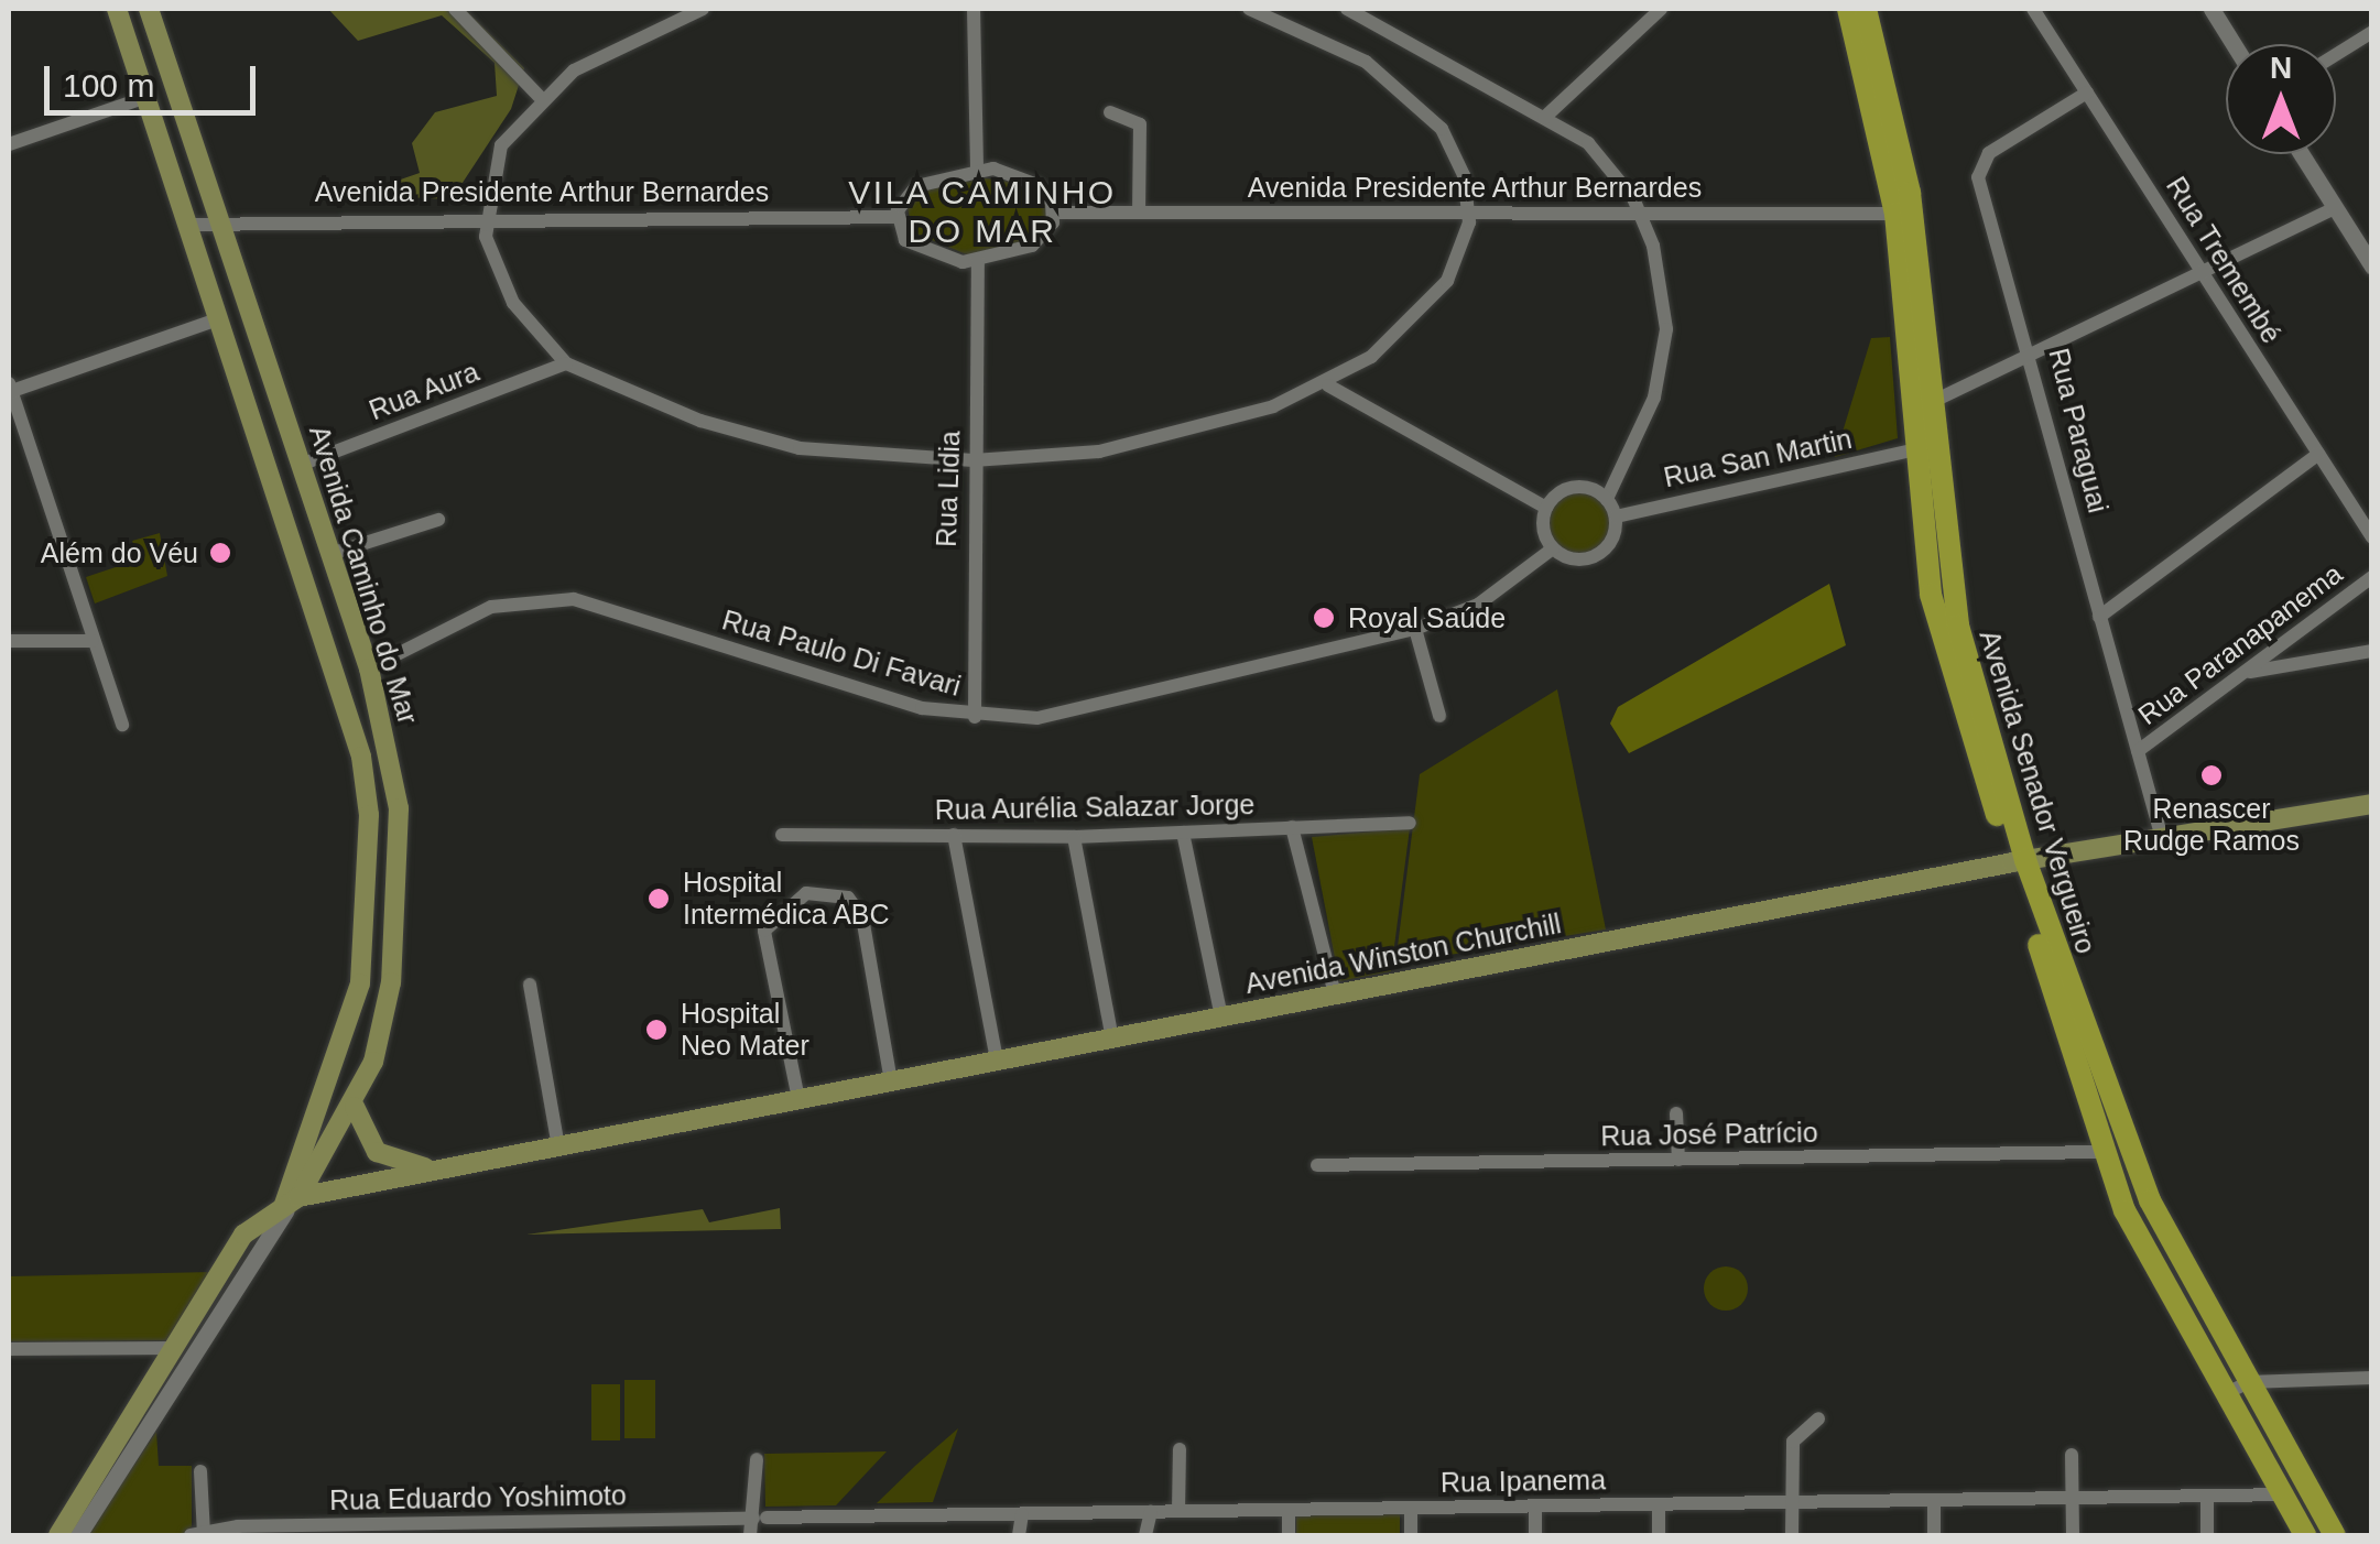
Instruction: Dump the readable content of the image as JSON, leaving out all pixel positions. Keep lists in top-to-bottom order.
{
  "streets": {
    "main road": ["Avenida Caminho do Mar", "Avenida Senador Vergueiro", "Avenida Winston Churchill"],
    "street": [
      "Avenida Presidente Arthur Bernardes",
      "Rua Tremembé",
      "Rua Aura",
      "Rua Paraguai",
      "Rua San Martin",
      "Rua Lidia",
      "Rua Paranapanema",
      "Rua Paulo Di Favari",
      "Rua Aurélia Salazar Jorge",
      "Rua José Patrício",
      "Rua Ipanema",
      "Rua Eduardo Yoshimoto"
    ]
  },
  "crossings": [
    ["Avenida Presidente Arthur Bernardes", "Avenida Caminho do Mar"],
    ["Avenida Presidente Arthur Bernardes", "Avenida Senador Vergueiro"],
    ["Rua Tremembé", "Rua Paraguai"],
    ["Rua Aura", "Avenida Caminho do Mar"],
    ["Rua Paraguai", "Rua Paranapanema"],
    ["Rua Paraguai", "Avenida Winston Churchill"],
    ["Rua San Martin", "Rua Paulo Di Favari"],
    ["Rua San Martin", "Avenida Senador Vergueiro"],
    ["Rua Lidia", "Rua Paulo Di Favari"],
    ["Avenida Caminho do Mar", "Rua Paulo Di Favari"],
    ["Avenida Caminho do Mar", "Avenida Winston Churchill"],
    ["Avenida Senador Vergueiro", "Avenida Winston Churchill"],
    ["Avenida Senador Vergueiro", "Rua José Patrício"],
    ["Avenida Senador Vergueiro", "Rua Ipanema"],
    ["Rua Ipanema", "Rua Eduardo Yoshimoto"]
  ],
  "districts": ["VILA CAMINHO DO MAR"],
  "places": [
    "Além do Véu",
    "Royal Saúde",
    "Renascer Rudge Ramos",
    "Hospital Intermédica ABC",
    "Hospital Neo Mater"
  ],
  "scale_bar": "100 m",
  "north": "top"
}
